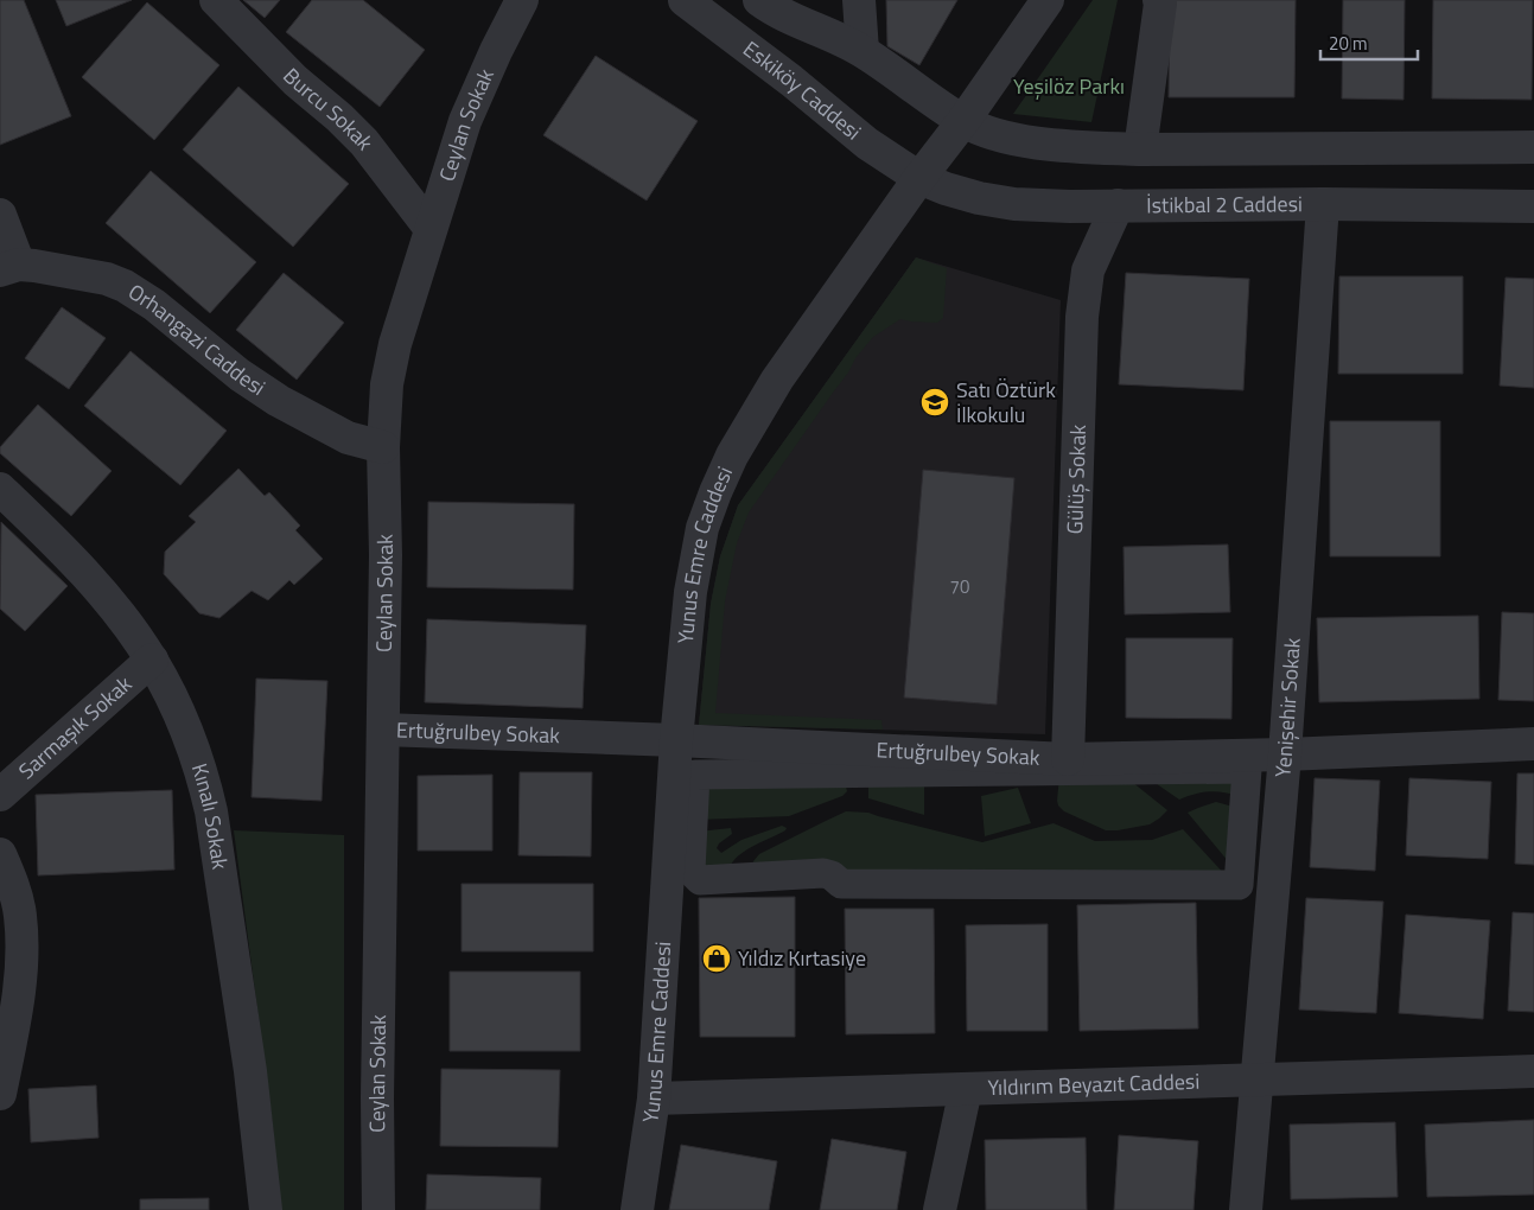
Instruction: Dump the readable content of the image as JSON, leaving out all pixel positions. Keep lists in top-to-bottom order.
{
  "streets": {
    "street": [
      "Eskiköy Caddesi",
      "Burcu Sokak",
      "Ceylan Sokak",
      "İstikbal 2 Caddesi",
      "Orhangazi Caddesi",
      "Gülüş Sokak",
      "Yunus Emre Caddesi",
      "Yenişehir Sokak",
      "Sarmaşık Sokak",
      "Ertuğrulbey Sokak",
      "Kınalı Sokak",
      "Yıldırım Beyazıt Caddesi"
    ]
  },
  "crossings": [
    ["Eskiköy Caddesi", "İstikbal 2 Caddesi"],
    ["Eskiköy Caddesi", "Yunus Emre Caddesi"],
    ["Burcu Sokak", "Ceylan Sokak"],
    ["Ceylan Sokak", "Orhangazi Caddesi"],
    ["Ceylan Sokak", "Ertuğrulbey Sokak"],
    ["İstikbal 2 Caddesi", "Gülüş Sokak"],
    ["İstikbal 2 Caddesi", "Yunus Emre Caddesi"],
    ["İstikbal 2 Caddesi", "Yenişehir Sokak"],
    ["Gülüş Sokak", "Ertuğrulbey Sokak"],
    ["Yunus Emre Caddesi", "Ertuğrulbey Sokak"],
    ["Yunus Emre Caddesi", "Yıldırım Beyazıt Caddesi"],
    ["Yenişehir Sokak", "Ertuğrulbey Sokak"],
    ["Yenişehir Sokak", "Yıldırım Beyazıt Caddesi"],
    ["Sarmaşık Sokak", "Kınalı Sokak"]
  ],
  "parks": ["Yeşilöz Parkı"],
  "places": {
    "school or university": ["Satı Öztürk İlkokulu"],
    "shop": ["Yıldız Kırtasiye"]
  },
  "house_numbers": ["70"],
  "scale_bar": "20 m"
}
